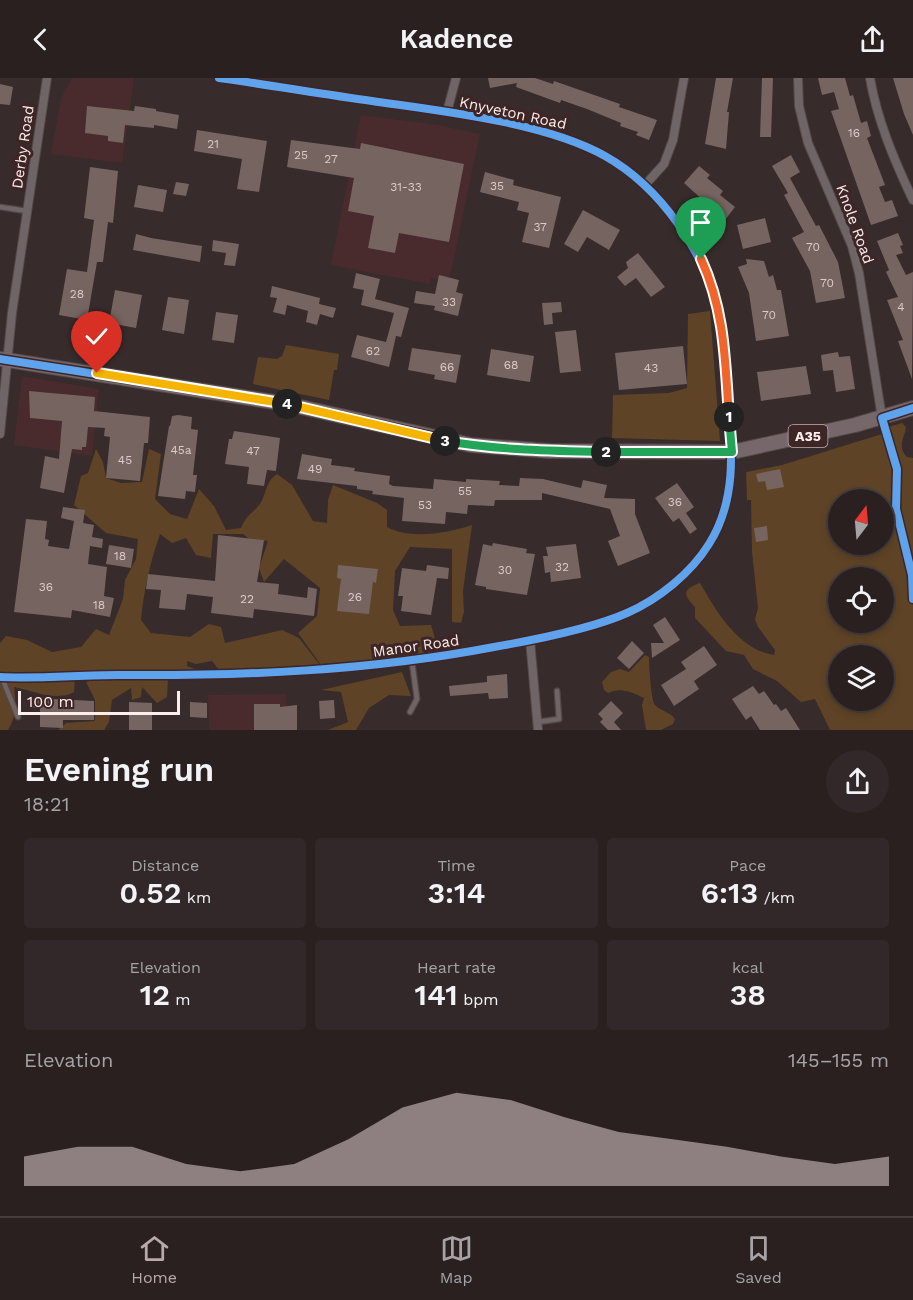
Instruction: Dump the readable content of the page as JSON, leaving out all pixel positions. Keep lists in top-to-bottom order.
{
  "streets": {
    "main road": ["A35"],
    "street": [
      "Knyveton Road",
      "Derby Road",
      "Knole Road",
      "Manor Road"
    ]
  },
  "crossings": [
    ["Knyveton Road", "A35"],
    ["Knyveton Road", "Manor Road"],
    ["Derby Road", "A35"],
    ["Knole Road", "A35"],
    ["A35", "Manor Road"]
  ],
  "house_numbers": [
    "16",
    "21",
    "25",
    "27",
    "35",
    "31-33",
    "37",
    "70",
    "70",
    "28",
    "33",
    "4",
    "70",
    "62",
    "68",
    "66",
    "43",
    "45a",
    "47",
    "45",
    "49",
    "55",
    "36",
    "53",
    "18",
    "32",
    "30",
    "36",
    "26",
    "22",
    "18"
  ],
  "scale_bar": "100 m",
  "north": "top",
  "page": {
    "header": "Kadence",
    "pins": [
      "4",
      "1",
      "3",
      "2"
    ],
    "scale": "100 m",
    "heading": ["Evening run", "18:21"],
    "stats": [
      ["Distance", "0.52 km"],
      ["Time", "3:14"],
      ["Pace", "6:13 /km"],
      ["Elevation", "12 m"],
      ["Heart rate", "141 bpm"],
      ["kcal", "38"]
    ],
    "chart": ["Elevation", "145–155 m"],
    "tabs": ["Home", "Map", "Saved"]
  }
}
